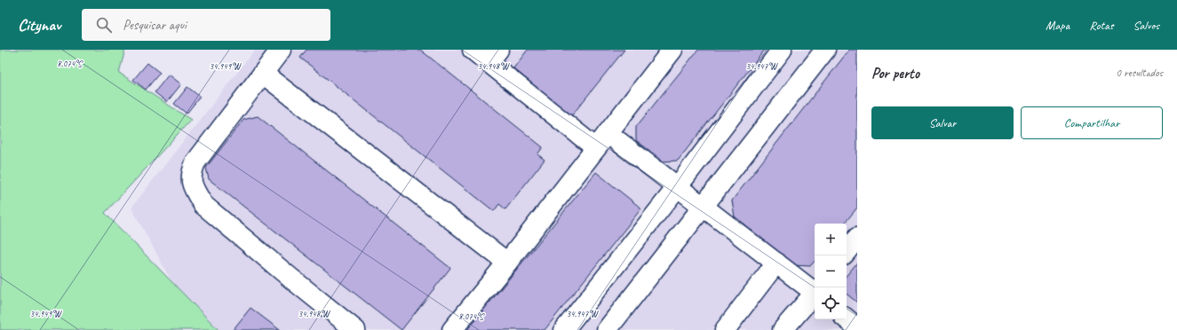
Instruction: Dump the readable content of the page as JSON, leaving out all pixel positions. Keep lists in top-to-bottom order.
{
  "page": {
    "header": "Citynav",
    "search": "Pesquisar aqui",
    "nav": ["Mapa", "Rotas", "Salvos"],
    "heading": ["Por perto", "0 resultados"],
    "buttons": ["Salvar", "Compartilhar"],
    "map_buttons": ["+", "−"]
  },
  "coordinates": [
    "8.074°S",
    "34.949°W",
    "34.948°W",
    "34.947°W"
  ]
}
